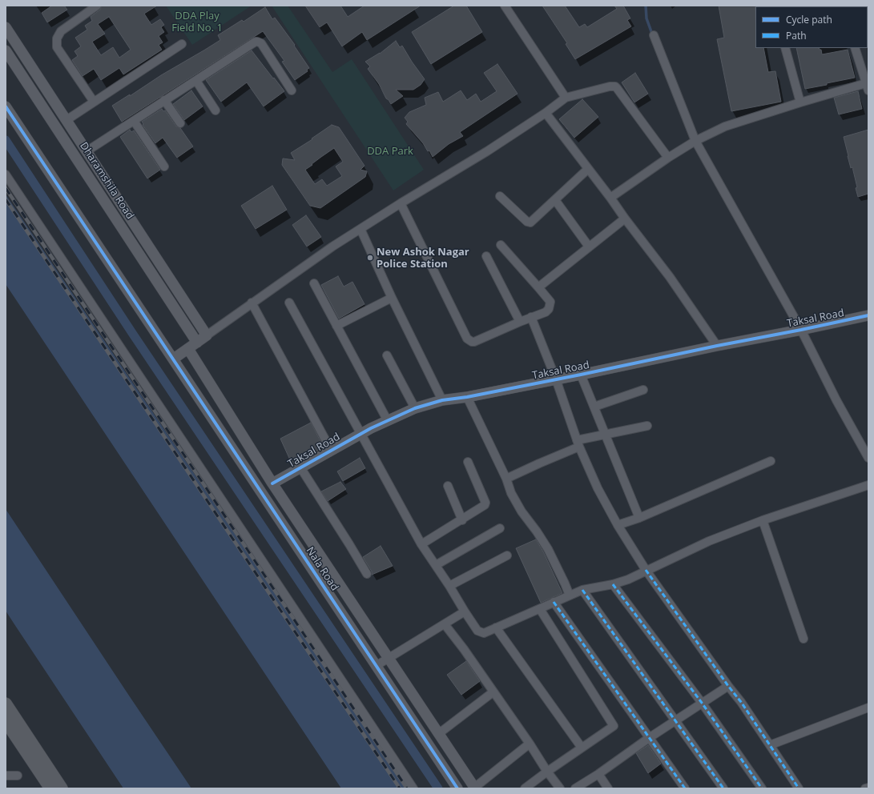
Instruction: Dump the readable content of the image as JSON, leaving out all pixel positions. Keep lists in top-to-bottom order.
{
  "streets": {
    "street": ["Dharamshila Road", "Taksal Road", "Nala Road"]
  },
  "crossings": [
    ["Taksal Road", "Nala Road"]
  ],
  "parks": ["DDA Play Field No. 1", "DDA Park"],
  "places": ["New Ashok Nagar Police Station"],
  "legend": ["Cycle path", "Path"]
}
